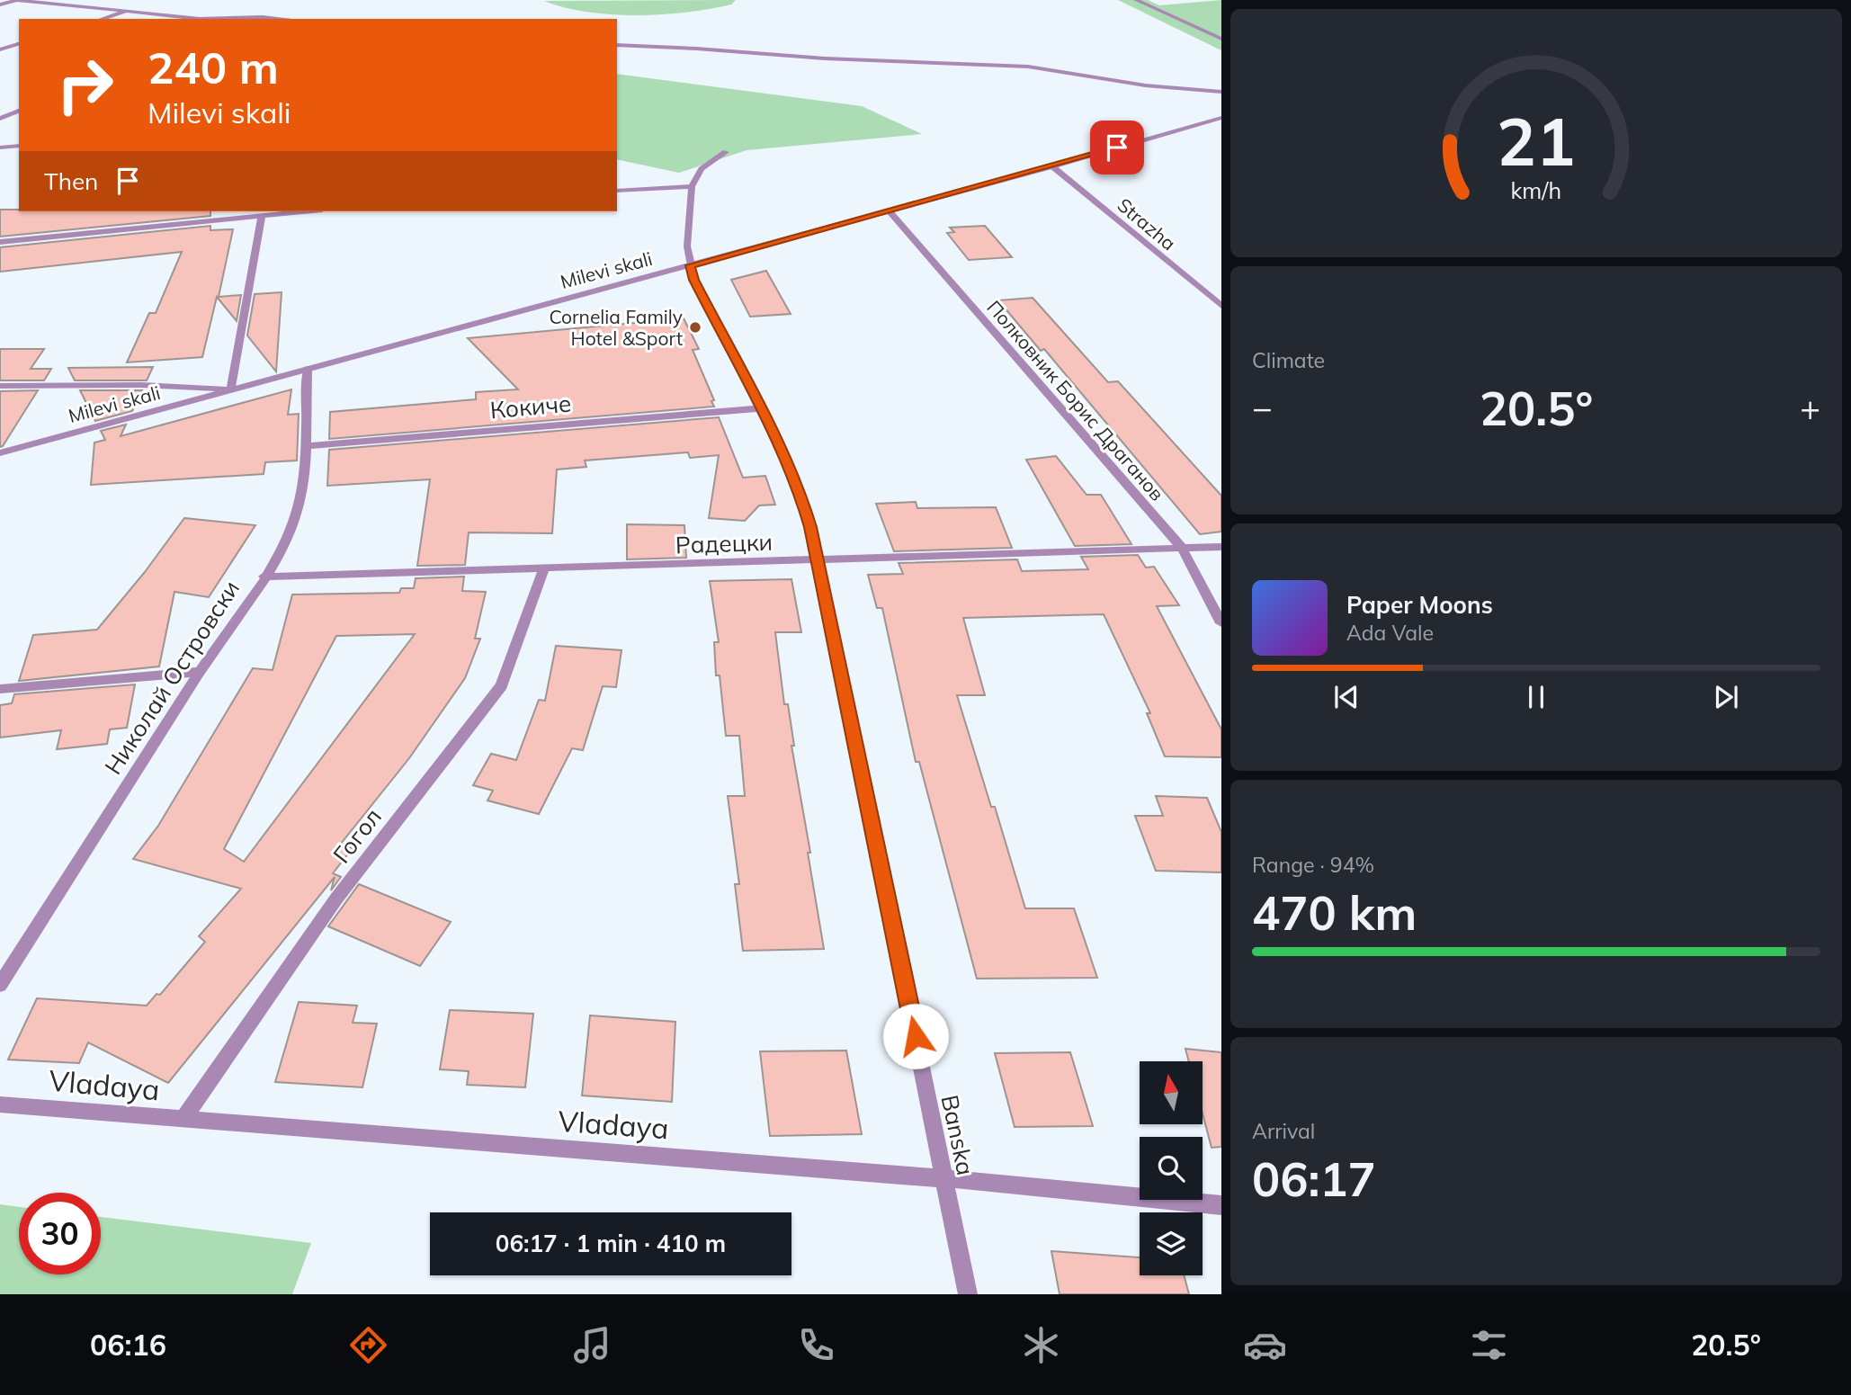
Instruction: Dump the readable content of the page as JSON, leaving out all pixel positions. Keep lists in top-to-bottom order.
{
  "streets": {
    "street": [
      "Strazha",
      "Milevi skali",
      "Полковник Борис Драганов",
      "Кокиче",
      "Радецки",
      "Николай Островски",
      "Гогол",
      "Vladaya",
      "Banska"
    ]
  },
  "crossings": [
    ["Strazha", "Milevi skali"],
    ["Milevi skali", "Полковник Борис Драганов"],
    ["Milevi skali", "Николай Островски"],
    ["Milevi skali", "Banska"],
    ["Полковник Борис Драганов", "Радецки"],
    ["Кокиче", "Николай Островски"],
    ["Кокиче", "Banska"],
    ["Радецки", "Николай Островски"],
    ["Радецки", "Гогол"],
    ["Радецки", "Banska"],
    ["Гогол", "Vladaya"],
    ["Vladaya", "Banska"]
  ],
  "places": ["Cornelia Family Hotel &Sport"],
  "north": "top",
  "page": {
    "turn": ["240 m", "Milevi skali"],
    "then": "Then",
    "tile": [
      "Climate",
      ["Range · 94%", "470 km"],
      ["Arrival", "06:17"]
    ],
    "heat": ["−", "20.5°", "+"],
    "song": ["Paper Moons", "Ada Vale"],
    "limit": "30",
    "trip": "06:17 · 1 min · 410 m",
    "tabs": ["06:16", "20.5°"],
    "gauge": ["21", "km/h"]
  }
}
